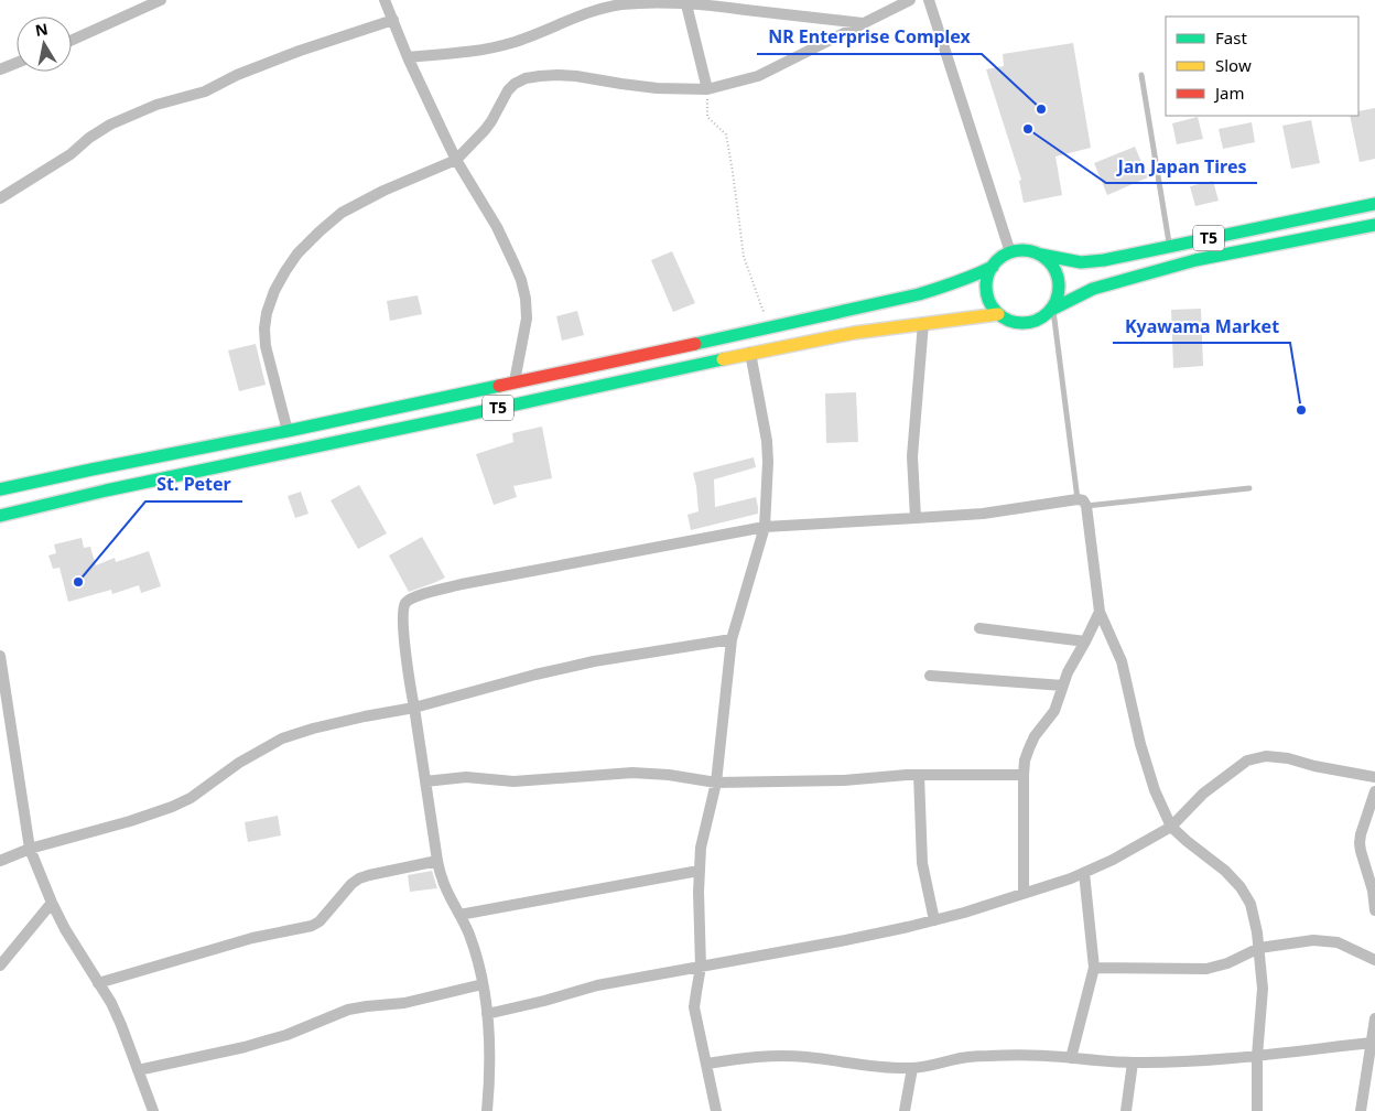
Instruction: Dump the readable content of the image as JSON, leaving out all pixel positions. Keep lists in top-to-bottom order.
{
  "streets": {
    "highway": ["T5"]
  },
  "places": [
    "NR Enterprise Complex",
    "Jan Japan Tires",
    "Kyawama Market",
    "St. Peter"
  ],
  "legend": ["Fast", "Slow", "Jam"],
  "north": "top"
}
